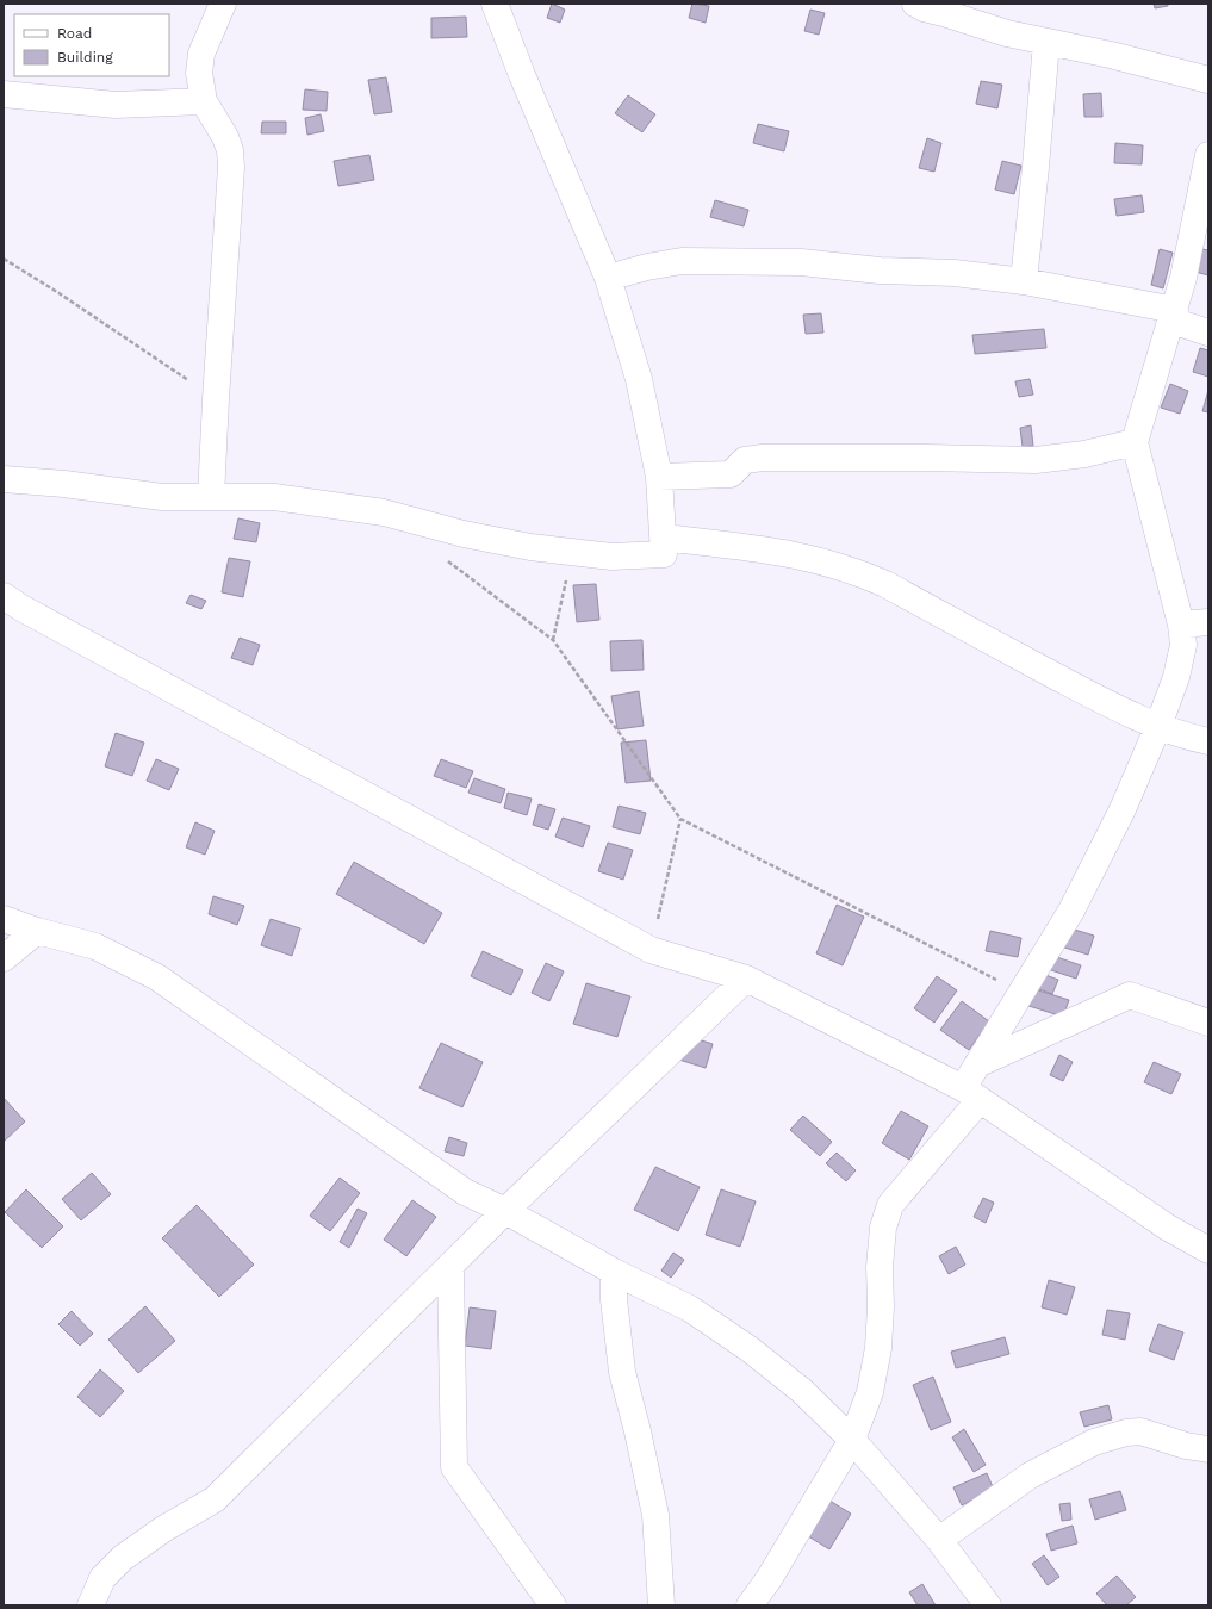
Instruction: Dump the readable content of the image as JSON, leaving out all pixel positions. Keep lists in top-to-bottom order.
{
  "legend": ["Road", "Building"]
}
